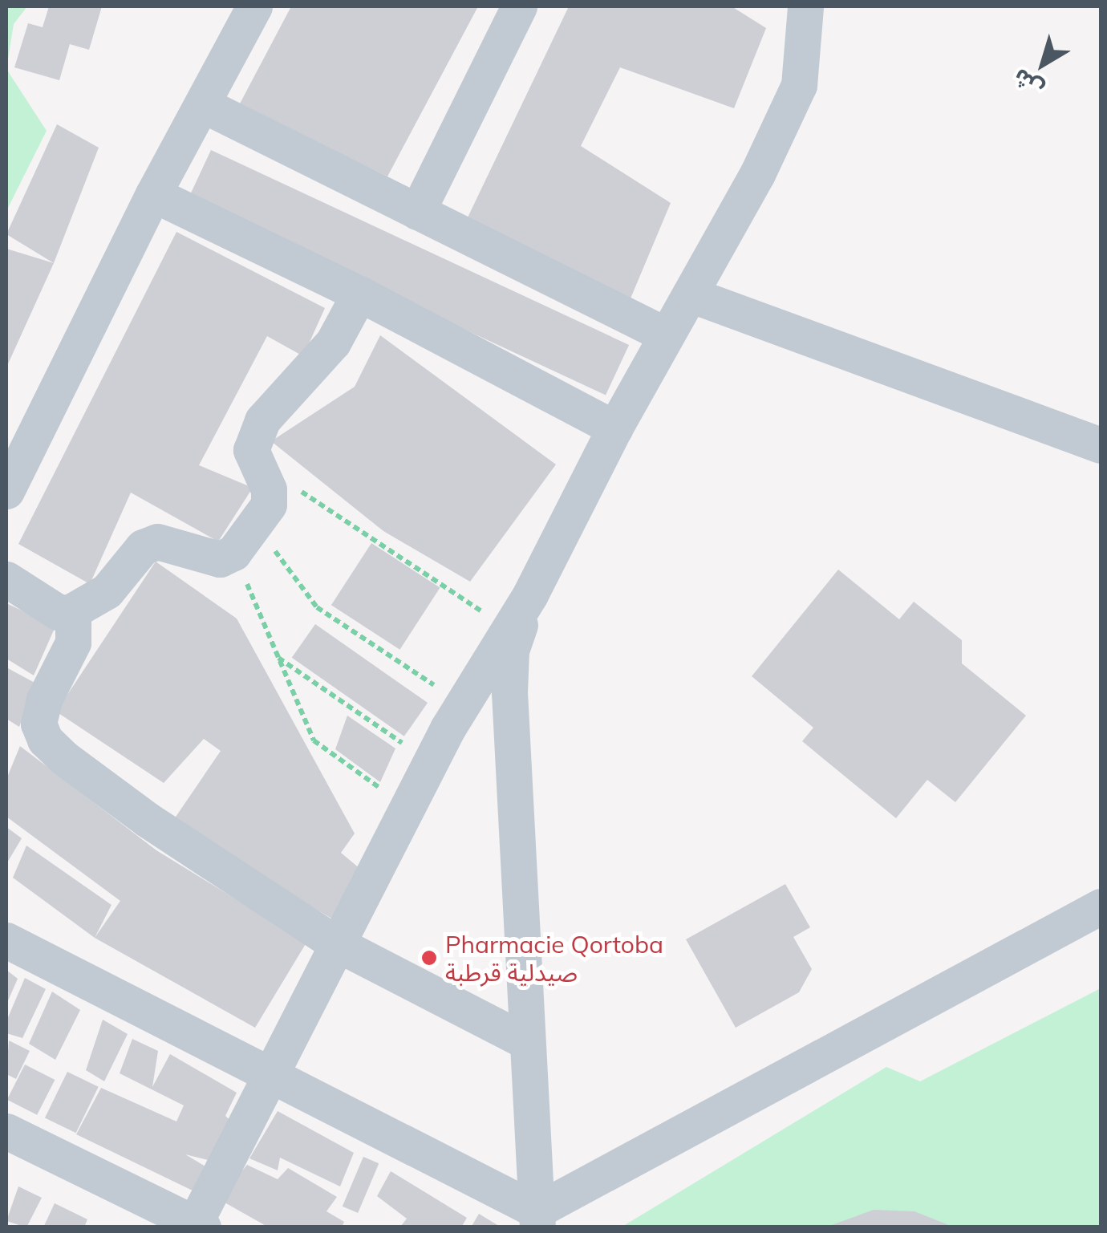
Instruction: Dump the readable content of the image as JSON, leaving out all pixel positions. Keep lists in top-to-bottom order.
{
  "places": ["Pharmacie Qortoba صيدلية قرطبة"],
  "north": "bottom left"
}
